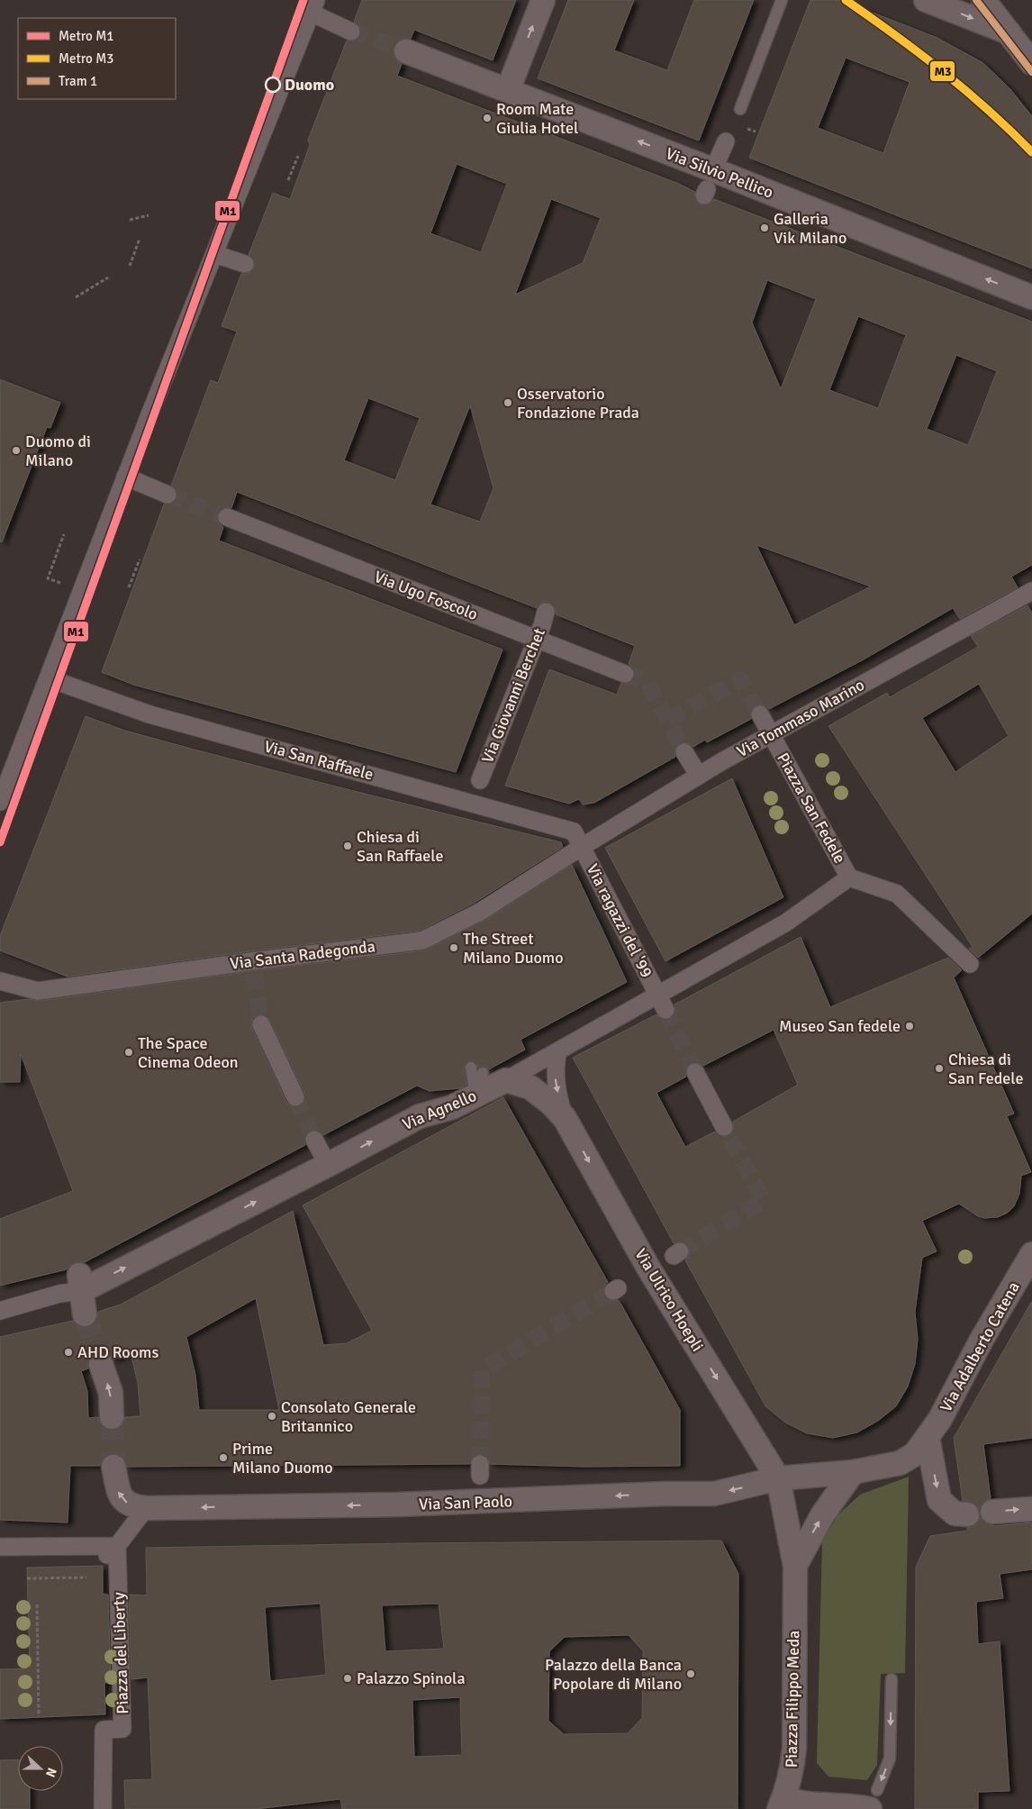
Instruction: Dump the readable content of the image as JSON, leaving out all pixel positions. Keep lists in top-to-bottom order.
{
  "streets": {
    "street": [
      "Via Silvio Pellico",
      "Via Ugo Foscolo",
      "Via Giovanni Berchet",
      "Via Tommaso Marino",
      "Via San Raffaele",
      "Piazza San Fedele",
      "Via ragazzi del '99",
      "Via Santa Radegonda",
      "Via Agnello",
      "Via Ulrico Hoepli",
      "Via Adalberto Catena",
      "Via San Paolo",
      "Piazza del Liberty",
      "Piazza Filippo Meda"
    ]
  },
  "crossings": [
    ["Via Ugo Foscolo", "Via Giovanni Berchet"],
    ["Via Tommaso Marino", "Via San Raffaele"],
    ["Via Tommaso Marino", "Piazza San Fedele"],
    ["Via Tommaso Marino", "Via ragazzi del '99"],
    ["Via Tommaso Marino", "Via Santa Radegonda"],
    ["Via San Raffaele", "Via ragazzi del '99"],
    ["Via San Raffaele", "Via Santa Radegonda"],
    ["Piazza San Fedele", "Via Agnello"],
    ["Via ragazzi del '99", "Via Santa Radegonda"],
    ["Via ragazzi del '99", "Via Agnello"],
    ["Via Agnello", "Via Ulrico Hoepli"],
    ["Via Ulrico Hoepli", "Via San Paolo"],
    ["Via Ulrico Hoepli", "Piazza Filippo Meda"],
    ["Via San Paolo", "Piazza Filippo Meda"]
  ],
  "one_way": [
    "Via Silvio Pellico",
    "Via Agnello",
    "Via Ulrico Hoepli",
    "Via San Paolo"
  ],
  "places": [
    "Duomo",
    "Room Mate Giulia Hotel",
    "Galleria Vik Milano",
    "Osservatorio Fondazione Prada",
    "Duomo di Milano",
    "Chiesa di San Raffaele",
    "The Street Milano Duomo",
    "Museo San fedele",
    "The Space Cinema Odeon",
    "Chiesa di San Fedele",
    "AHD Rooms",
    "Consolato Generale Britannico",
    "Prime Milano Duomo",
    "Palazzo della Banca Popolare di Milano",
    "Palazzo Spinola"
  ],
  "lines": ["metro line M1", "metro line M3", "tram line 1"],
  "legend": ["Metro M1", "Metro M3", "Tram 1"],
  "north": "right"
}
